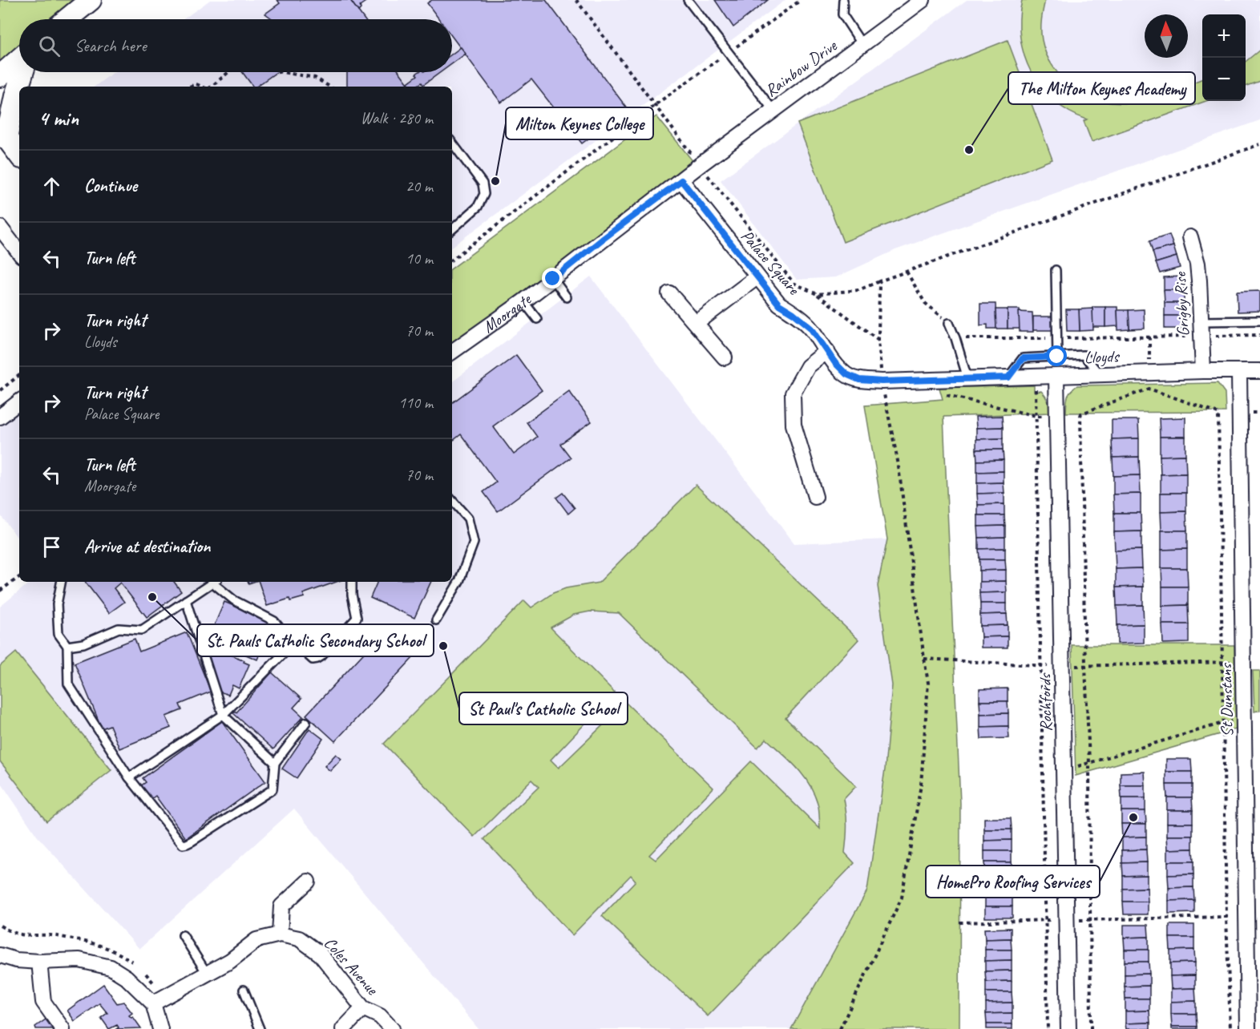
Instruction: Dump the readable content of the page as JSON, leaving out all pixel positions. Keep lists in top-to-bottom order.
{
  "streets": {
    "street": [
      "Rainbow Drive",
      "Palace Square",
      "Grigby Rise",
      "Moorgate",
      "Lloyds",
      "St Dunstans",
      "Rochfords",
      "Coles Avenue"
    ]
  },
  "crossings": [
    ["Rainbow Drive", "Moorgate"],
    ["Palace Square", "Moorgate"],
    ["Palace Square", "Lloyds"],
    ["Grigby Rise", "Lloyds"],
    ["Lloyds", "St Dunstans"],
    ["Lloyds", "Rochfords"]
  ],
  "places": [
    "The Milton Keynes Academy",
    "Milton Keynes College",
    "St. Pauls Catholic Secondary School",
    "St Paul's Catholic School",
    "HomePro Roofing Services"
  ],
  "north": "top",
  "page": {
    "map_buttons": ["+", "−"],
    "search": "Search here",
    "heading": ["4 min", "Walk · 280 m"],
    "list": [
      ["Continue", "20 m"],
      ["Turn left", "10 m"],
      ["Turn right", "Lloyds", "70 m"],
      ["Turn right", "Palace Square", "110 m"],
      ["Turn left", "Moorgate", "70 m"],
      "Arrive at destination"
    ]
  }
}
